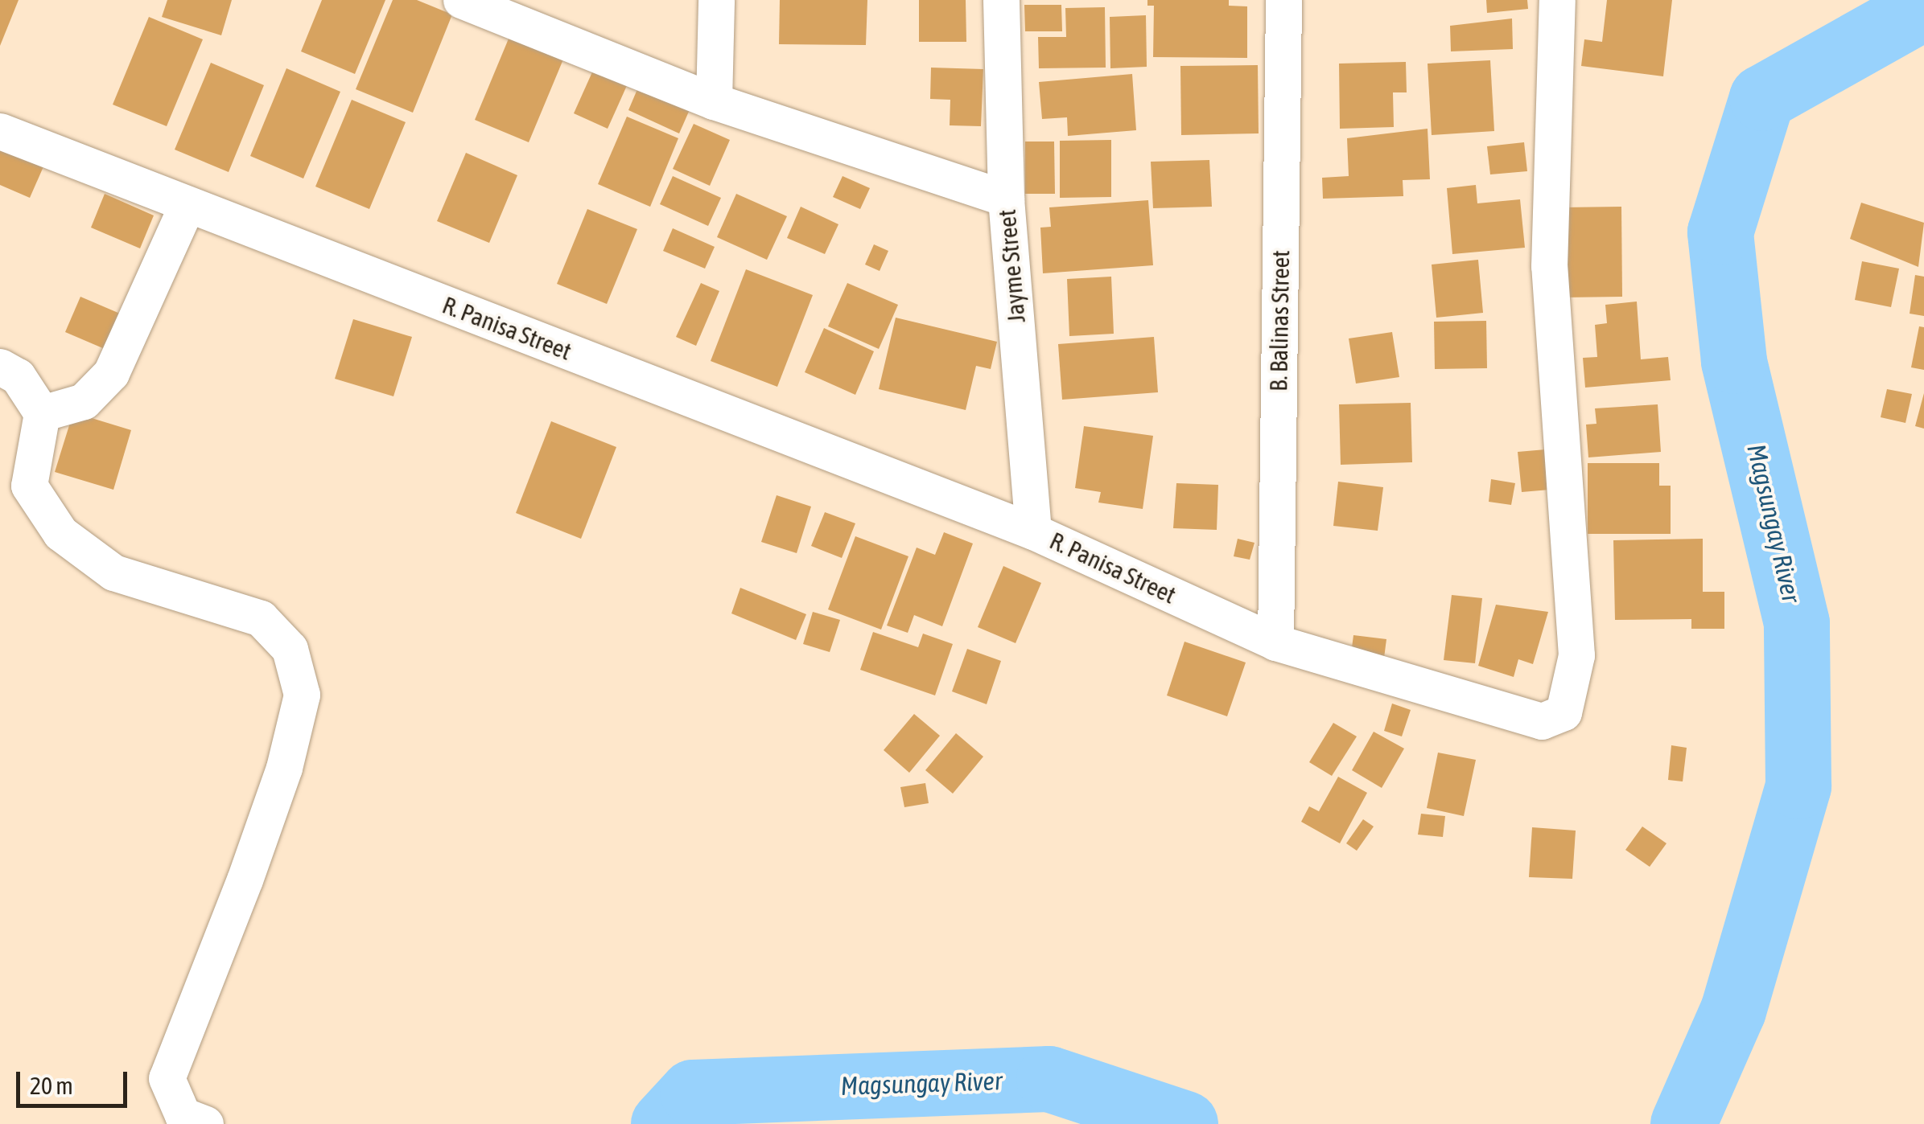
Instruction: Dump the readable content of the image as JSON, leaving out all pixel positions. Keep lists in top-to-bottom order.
{
  "streets": {
    "street": ["Jayme Street", "B. Balinas Street", "R. Panisa Street"]
  },
  "crossings": [
    ["Jayme Street", "R. Panisa Street"],
    ["B. Balinas Street", "R. Panisa Street"]
  ],
  "water": ["Magsungay River"],
  "scale_bar": "20 m"
}
